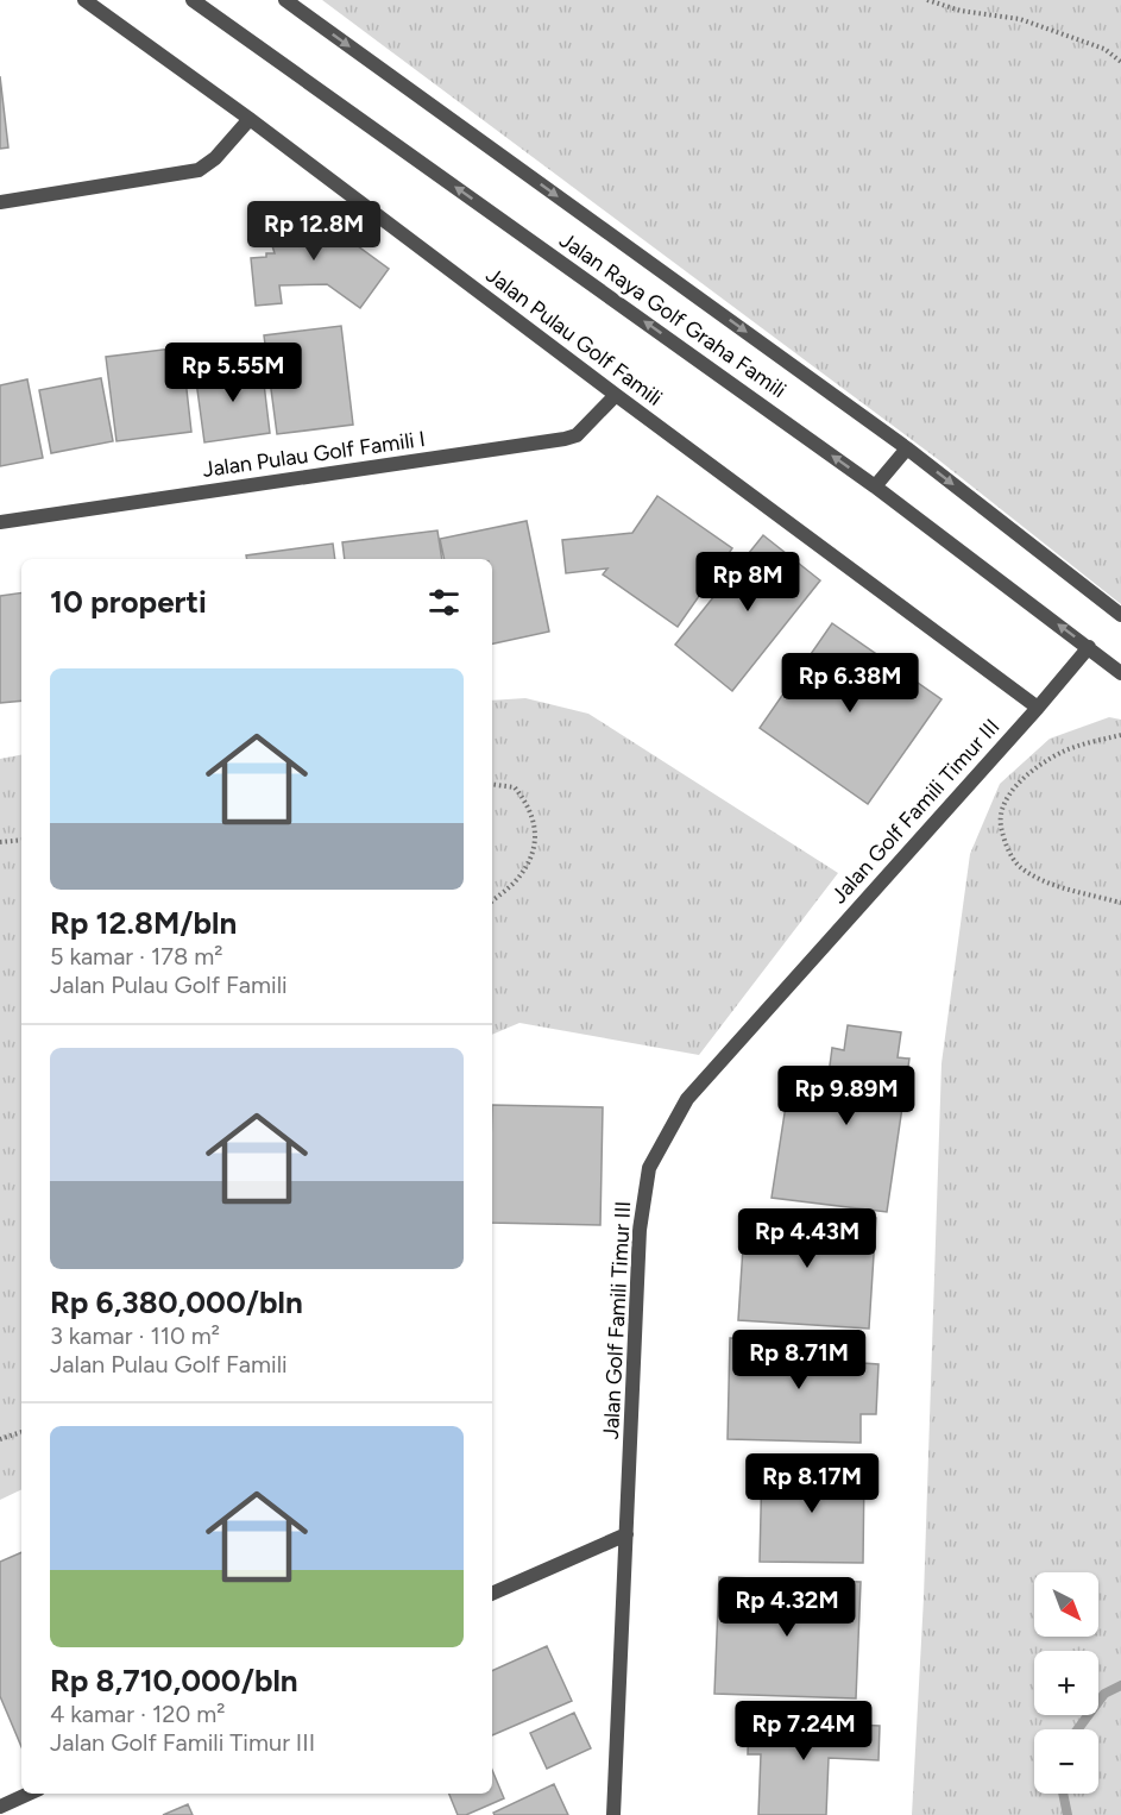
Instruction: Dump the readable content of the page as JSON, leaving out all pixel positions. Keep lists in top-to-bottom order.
{
  "streets": {
    "street": [
      "Jalan Raya Golf Graha Famili",
      "Jalan Pulau Golf Famili",
      "Jalan Pulau Golf Famili I",
      "Jalan Golf Famili Timur III"
    ]
  },
  "crossings": [
    ["Jalan Raya Golf Graha Famili", "Jalan Golf Famili Timur III"],
    ["Jalan Pulau Golf Famili", "Jalan Pulau Golf Famili I"],
    ["Jalan Pulau Golf Famili", "Jalan Golf Famili Timur III"]
  ],
  "north": "bottom right",
  "page": {
    "price": [
      "Rp 12.8M",
      "Rp 5.55M",
      "Rp 8M",
      "Rp 6.38M",
      "Rp 9.89M",
      "Rp 4.43M",
      "Rp 8.71M",
      "Rp 8.17M",
      "Rp 4.32M",
      "Rp 7.24M"
    ],
    "heading": "10 properti",
    "list": [
      {
        "name": "Rp 12.8M/bln",
        "note": "5 kamar · 178 m² · Jalan Pulau Golf Famili"
      },
      {
        "name": "Rp 6,380,000/bln",
        "note": "3 kamar · 110 m² · Jalan Pulau Golf Famili"
      },
      {
        "name": "Rp 8,710,000/bln",
        "note": "4 kamar · 120 m² · Jalan Golf Famili Timur III"
      }
    ],
    "map_buttons": ["+", "−"]
  }
}
